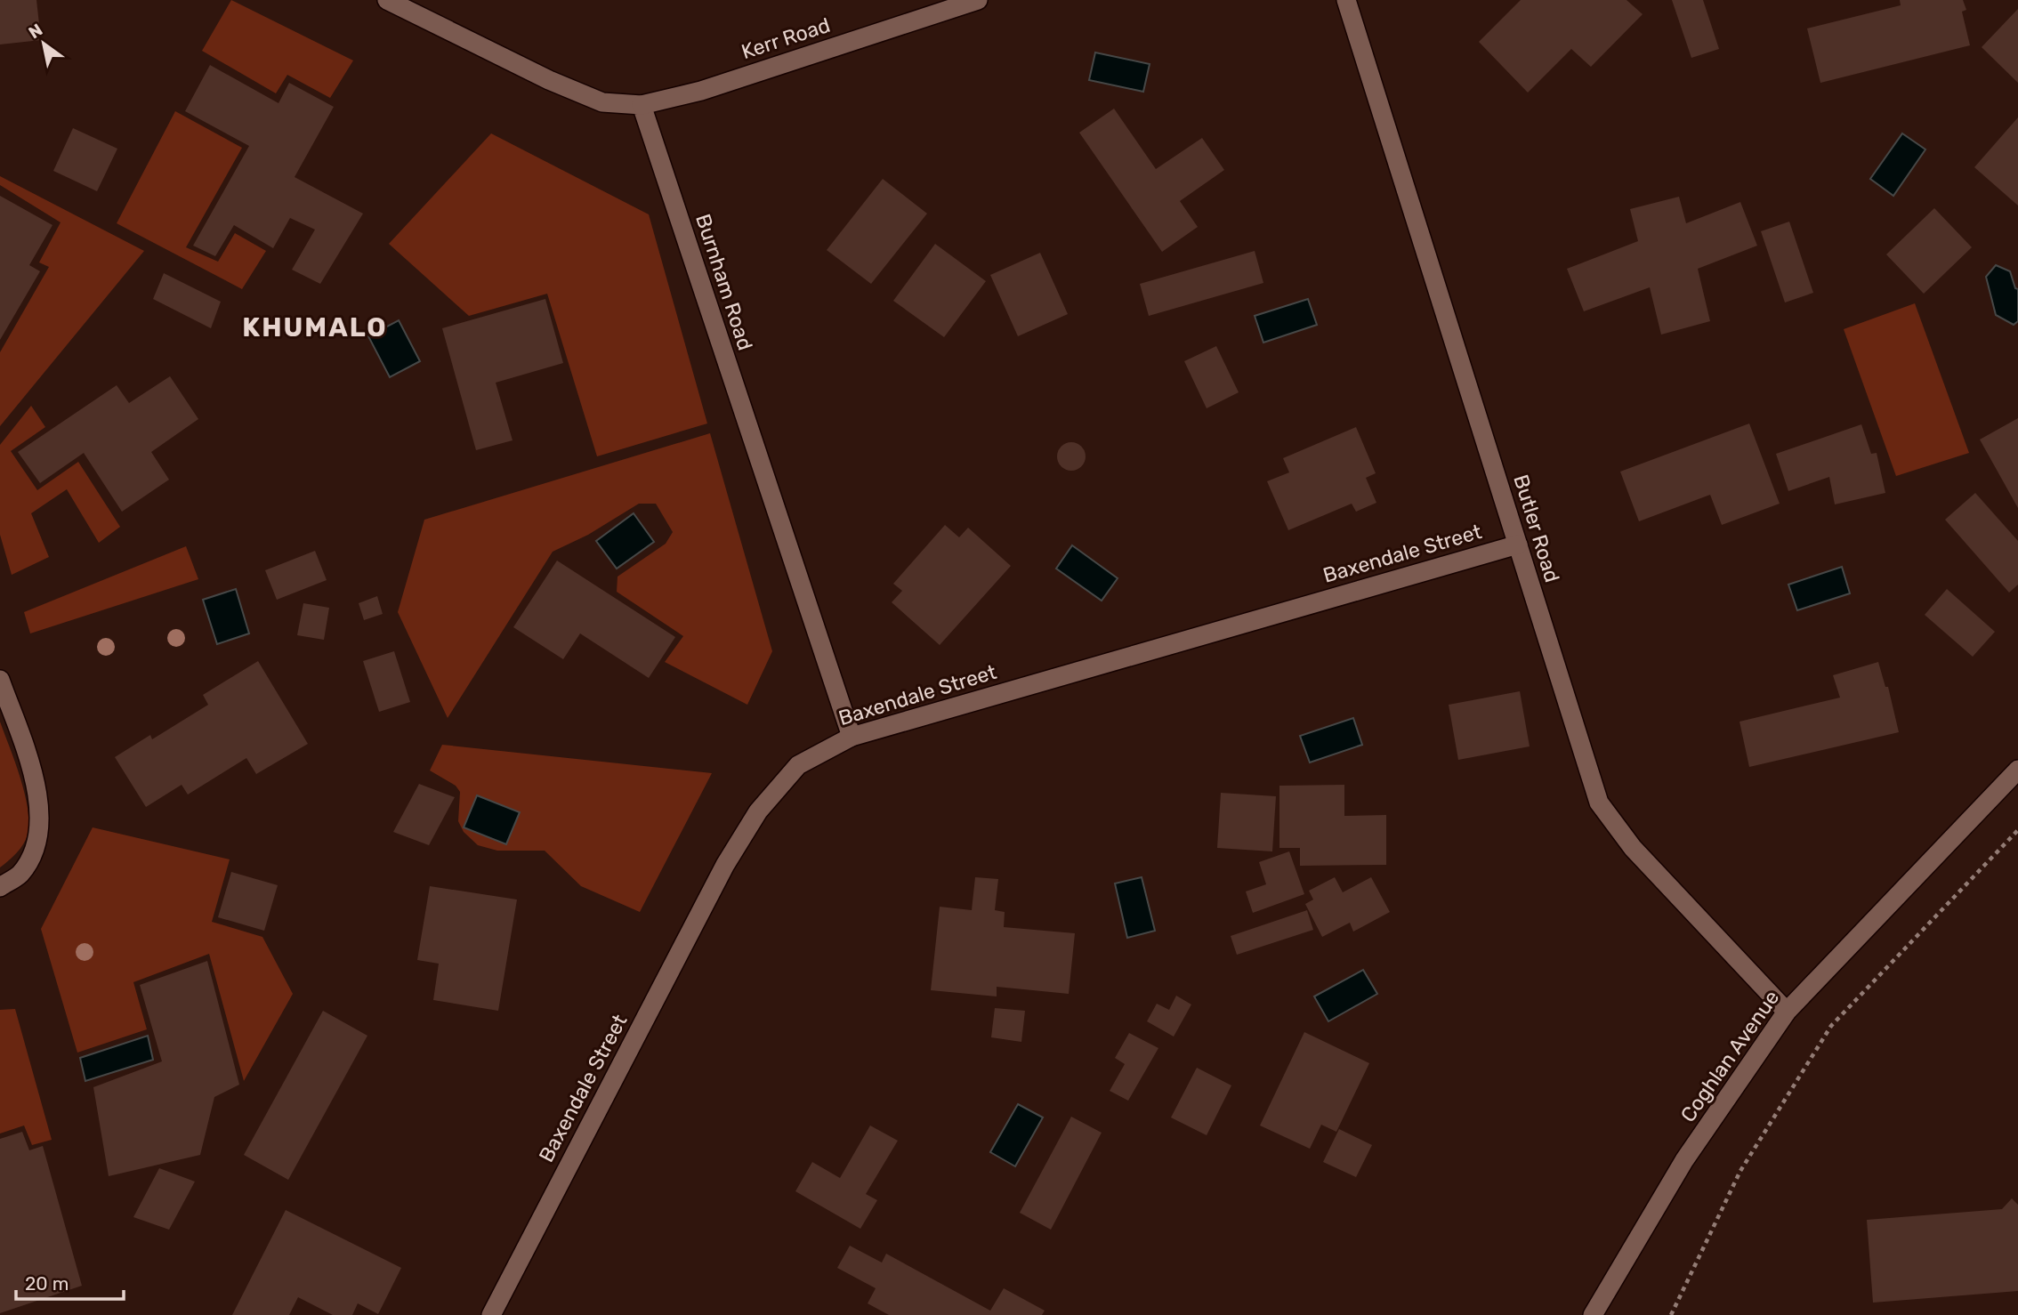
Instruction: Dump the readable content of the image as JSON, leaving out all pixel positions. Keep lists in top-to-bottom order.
{
  "streets": {
    "street": [
      "Kerr Road",
      "Burnham Road",
      "Butler Road",
      "Baxendale Street",
      "Coghlan Avenue"
    ]
  },
  "crossings": [
    ["Kerr Road", "Burnham Road"],
    ["Burnham Road", "Baxendale Street"],
    ["Butler Road", "Baxendale Street"],
    ["Butler Road", "Coghlan Avenue"]
  ],
  "districts": ["KHUMALO"],
  "scale_bar": "20 m",
  "north": "top left"
}
